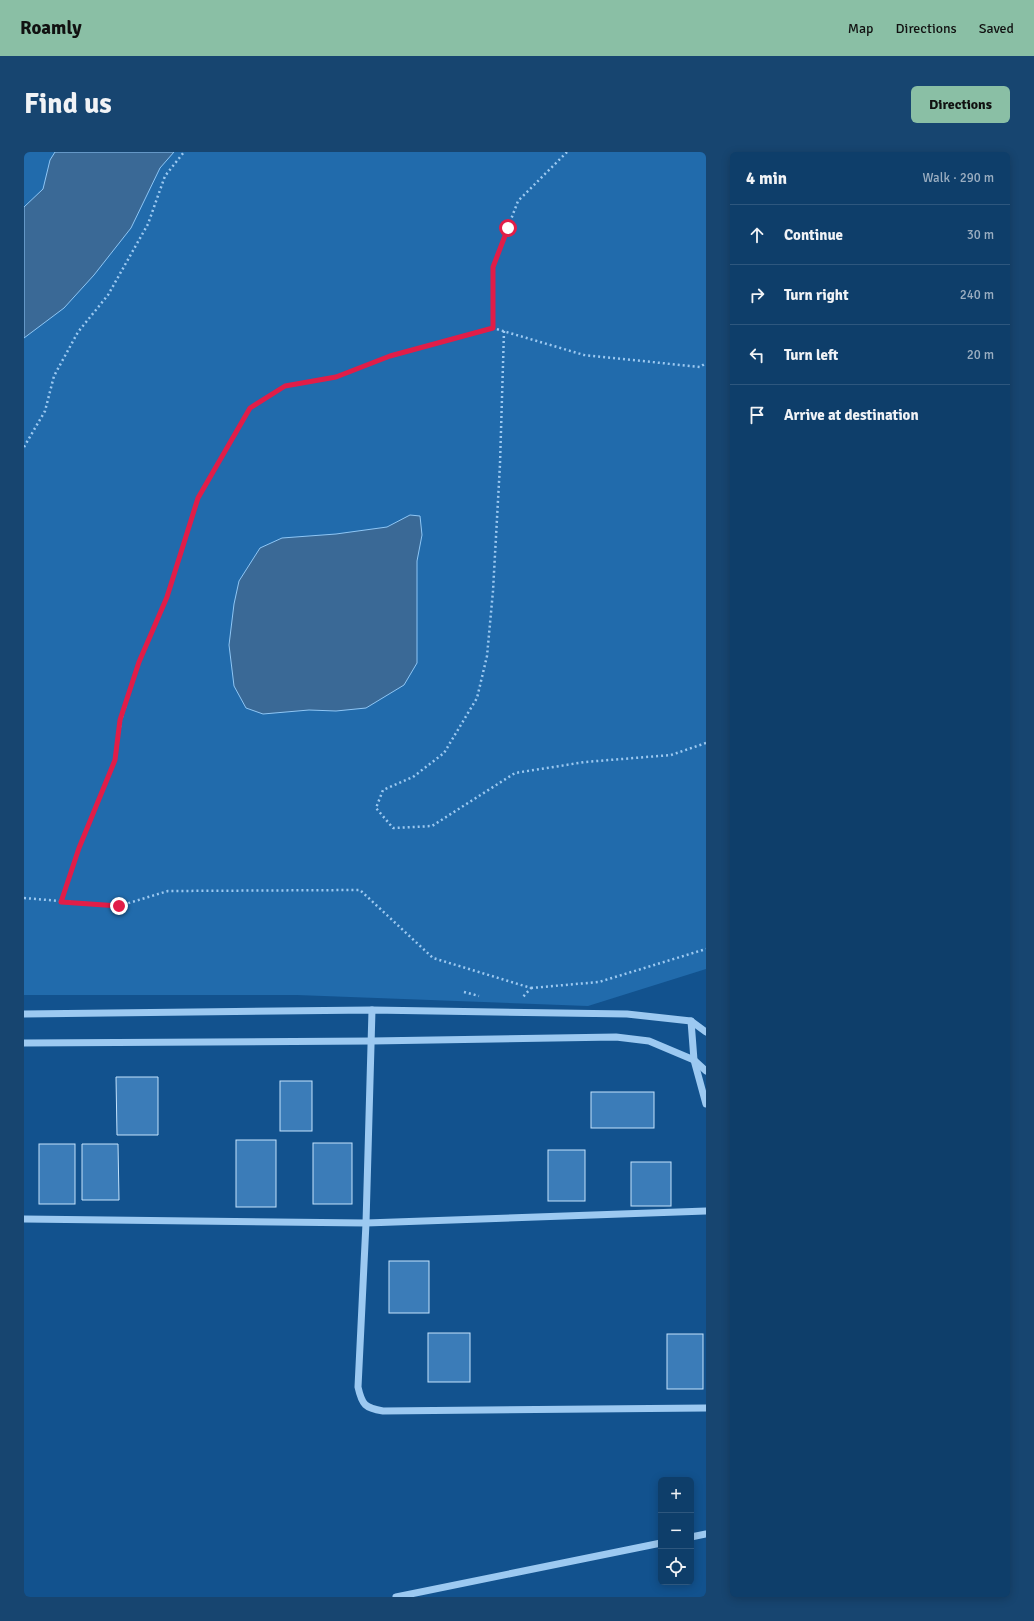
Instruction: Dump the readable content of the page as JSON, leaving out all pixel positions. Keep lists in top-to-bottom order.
{
  "page": {
    "header": "Roamly",
    "nav": ["Map", "Directions", "Saved"],
    "buttons": "Directions",
    "title": "Find us",
    "heading": ["4 min", "Walk · 290 m"],
    "list": [
      ["Continue", "30 m"],
      ["Turn right", "240 m"],
      ["Turn left", "20 m"],
      "Arrive at destination"
    ],
    "map_buttons": ["+", "−"]
  }
}
